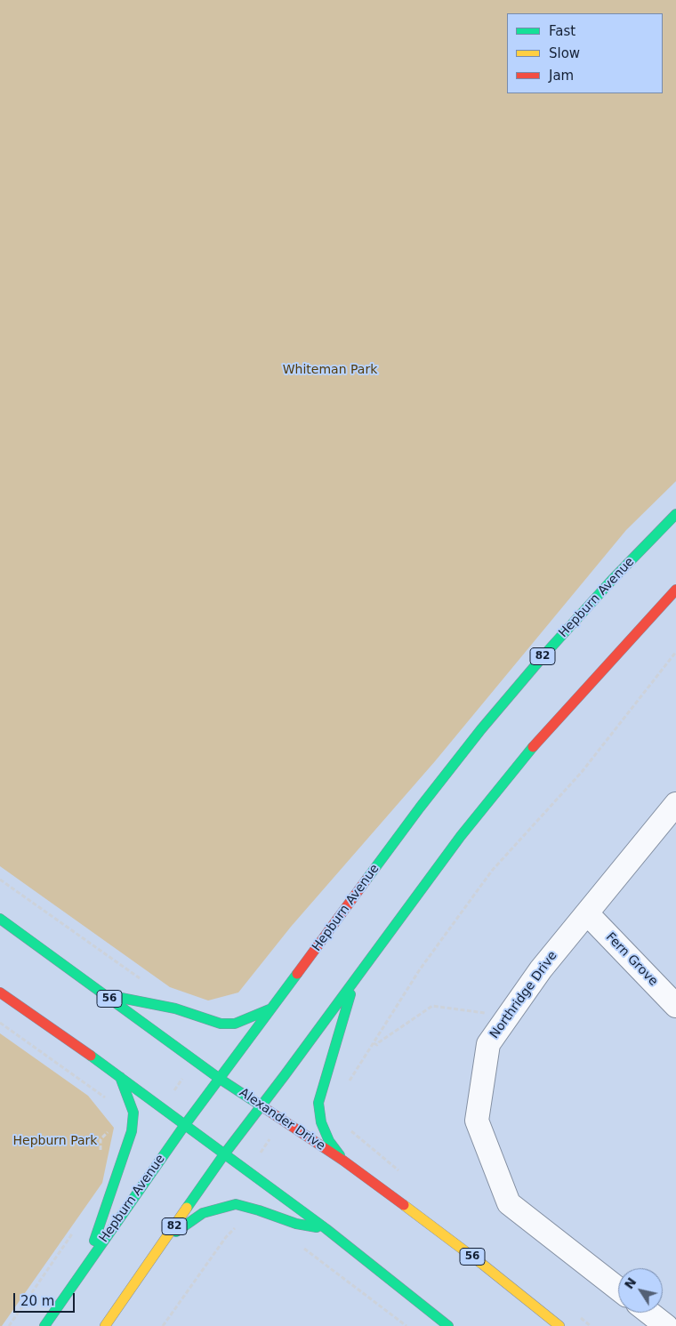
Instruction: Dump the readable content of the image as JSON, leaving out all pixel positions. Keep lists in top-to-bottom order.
{
  "streets": {
    "main road": [
      "Hepburn Avenue",
      "82",
      "56",
      "Alexander Drive"
    ],
    "street": ["Fern Grove", "Northridge Drive"]
  },
  "crossings": [
    ["Hepburn Avenue", "Alexander Drive"],
    ["82", "Alexander Drive"],
    ["Fern Grove", "Northridge Drive"]
  ],
  "parks": ["Whiteman Park", "Hepburn Park"],
  "legend": ["Fast", "Slow", "Jam"],
  "scale_bar": "20 m",
  "north": "top left"
}
